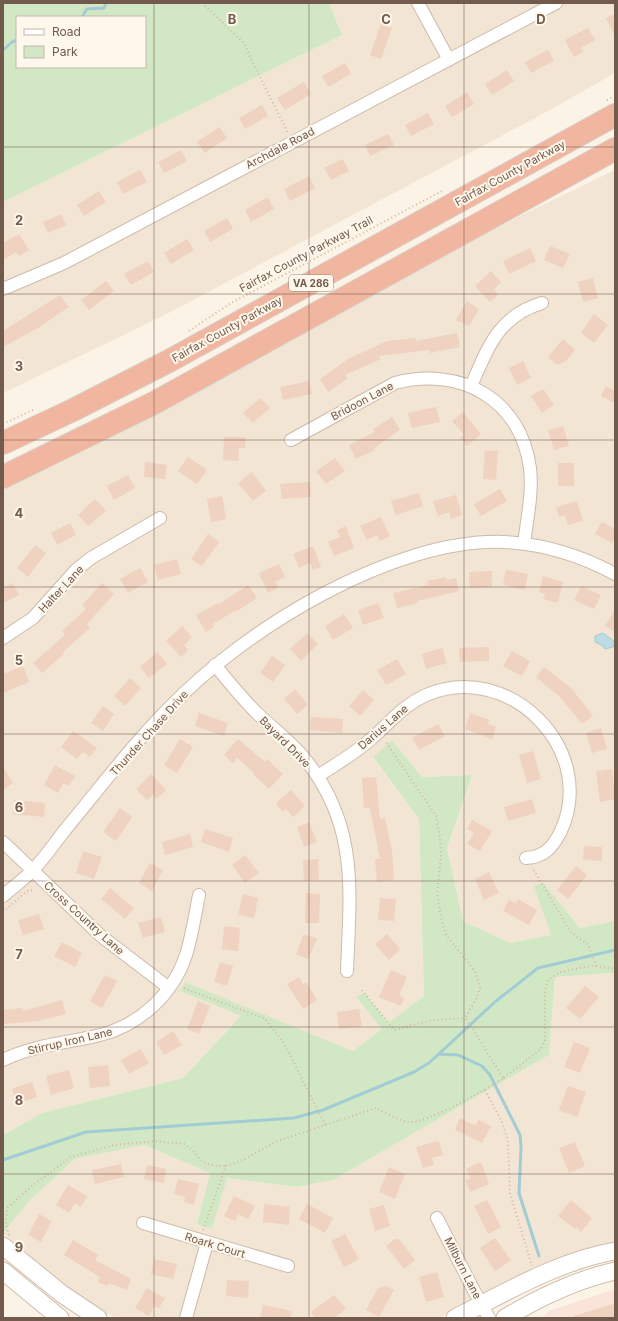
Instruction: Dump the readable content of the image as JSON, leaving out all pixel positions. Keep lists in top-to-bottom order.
{
  "streets": {
    "highway": ["Fairfax County Parkway", "VA 286"],
    "street": [
      "Archdale Road",
      "Bridoon Lane",
      "Halter Lane",
      "Darius Lane",
      "Thunder Chase Drive",
      "Bayard Drive",
      "Cross Country Lane",
      "Stirrup Iron Lane",
      "Roark Court",
      "Milburn Lane"
    ],
    "path": ["Fairfax County Parkway Trail"]
  },
  "crossings": [
    ["Bridoon Lane", "Thunder Chase Drive"],
    ["Darius Lane", "Bayard Drive"],
    ["Thunder Chase Drive", "Bayard Drive"],
    ["Thunder Chase Drive", "Cross Country Lane"],
    ["Cross Country Lane", "Stirrup Iron Lane"]
  ],
  "legend": ["Road", "Park"],
  "grid": {
    "columns": ["B", "C", "D"],
    "rows": [
      "2",
      "3",
      "4",
      "5",
      "6",
      "7",
      "8",
      "9"
    ]
  }
}
